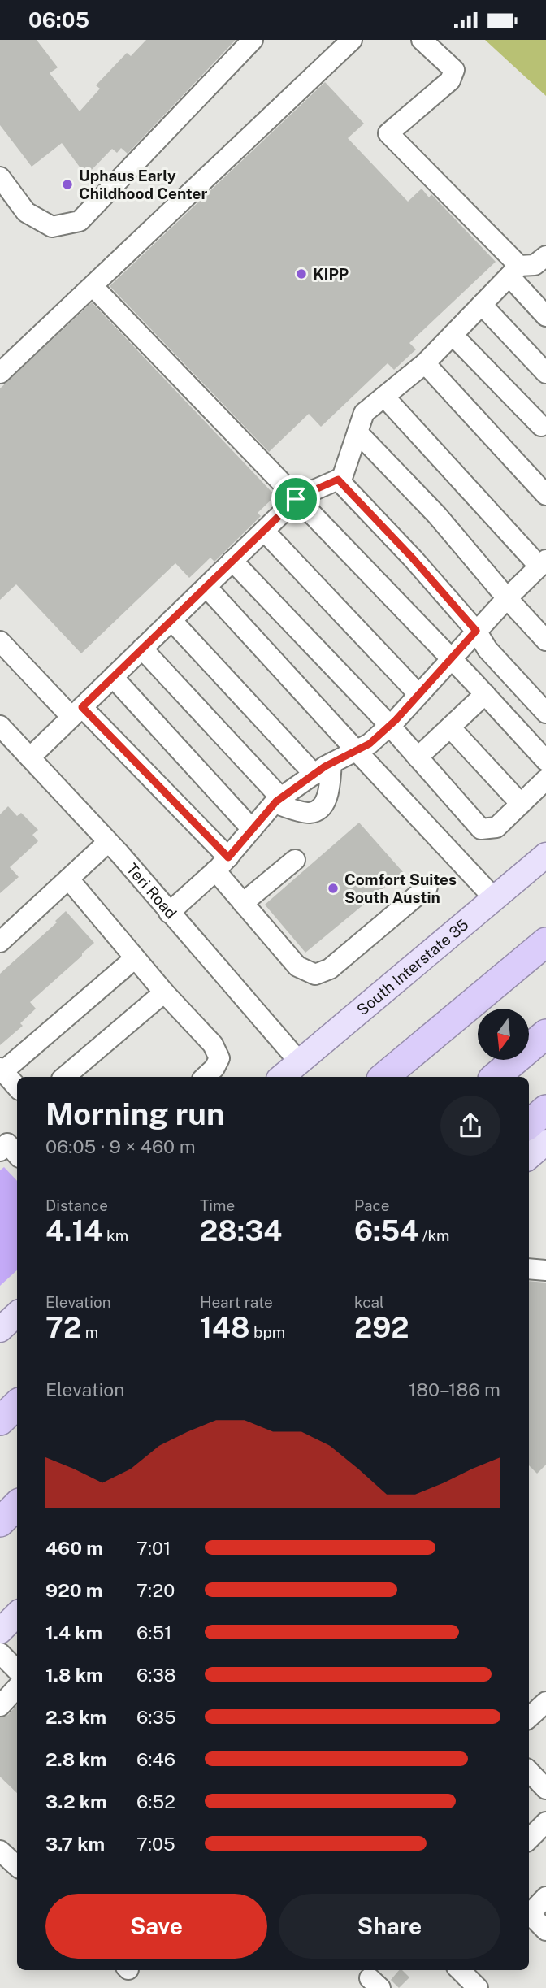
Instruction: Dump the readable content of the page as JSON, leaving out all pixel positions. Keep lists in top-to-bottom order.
{
  "streets": {
    "main road": ["South Interstate 35"],
    "street": ["Teri Road"]
  },
  "crossings": [
    ["Teri Road", "South Interstate 35"]
  ],
  "places": ["Uphaus Early Childhood Center", "KIPP", "Comfort Suites South Austin"],
  "north": "bottom",
  "page": {
    "status": "06:05",
    "heading": ["Morning run", "06:05 · 9 × 460 m"],
    "stats": [
      ["Distance", "4.14 km"],
      ["Time", "28:34"],
      ["Pace", "6:54 /km"],
      ["Elevation", "72 m"],
      ["Heart rate", "148 bpm"],
      ["kcal", "292"]
    ],
    "chart": ["Elevation", "180–186 m"],
    "list": [
      {
        "name": "460 m",
        "note": "7:01"
      },
      {
        "name": "920 m",
        "note": "7:20"
      },
      {
        "name": "1.4 km",
        "note": "6:51"
      },
      {
        "name": "1.8 km",
        "note": "6:38"
      },
      {
        "name": "2.3 km",
        "note": "6:35"
      },
      {
        "name": "2.8 km",
        "note": "6:46"
      },
      {
        "name": "3.2 km",
        "note": "6:52"
      },
      {
        "name": "3.7 km",
        "note": "7:05"
      }
    ],
    "buttons": ["Save", "Share"]
  }
}
